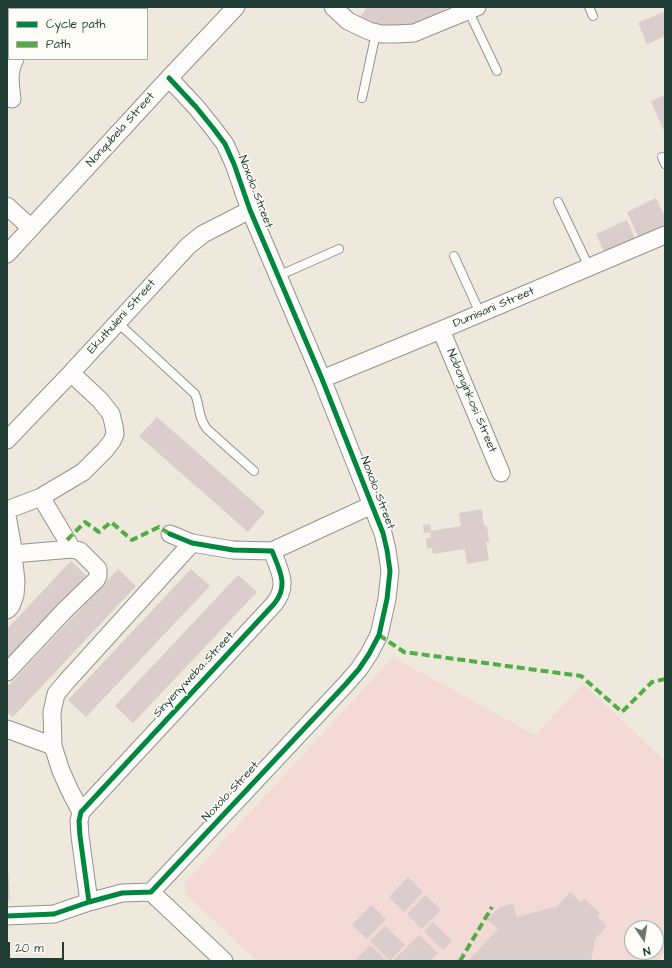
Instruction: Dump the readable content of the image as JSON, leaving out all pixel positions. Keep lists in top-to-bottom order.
{
  "streets": {
    "street": [
      "Nonqubela Street",
      "Noxolo Street",
      "Dumisani Street",
      "Ekuthuleni Street",
      "Nobonginkosi Street",
      "Sinyenyweba Street"
    ]
  },
  "crossings": [
    ["Nonqubela Street", "Noxolo Street"],
    ["Noxolo Street", "Dumisani Street"],
    ["Noxolo Street", "Ekuthuleni Street"],
    ["Dumisani Street", "Nobonginkosi Street"]
  ],
  "legend": ["Cycle path", "Path"],
  "scale_bar": "20 m",
  "north": "bottom"
}
